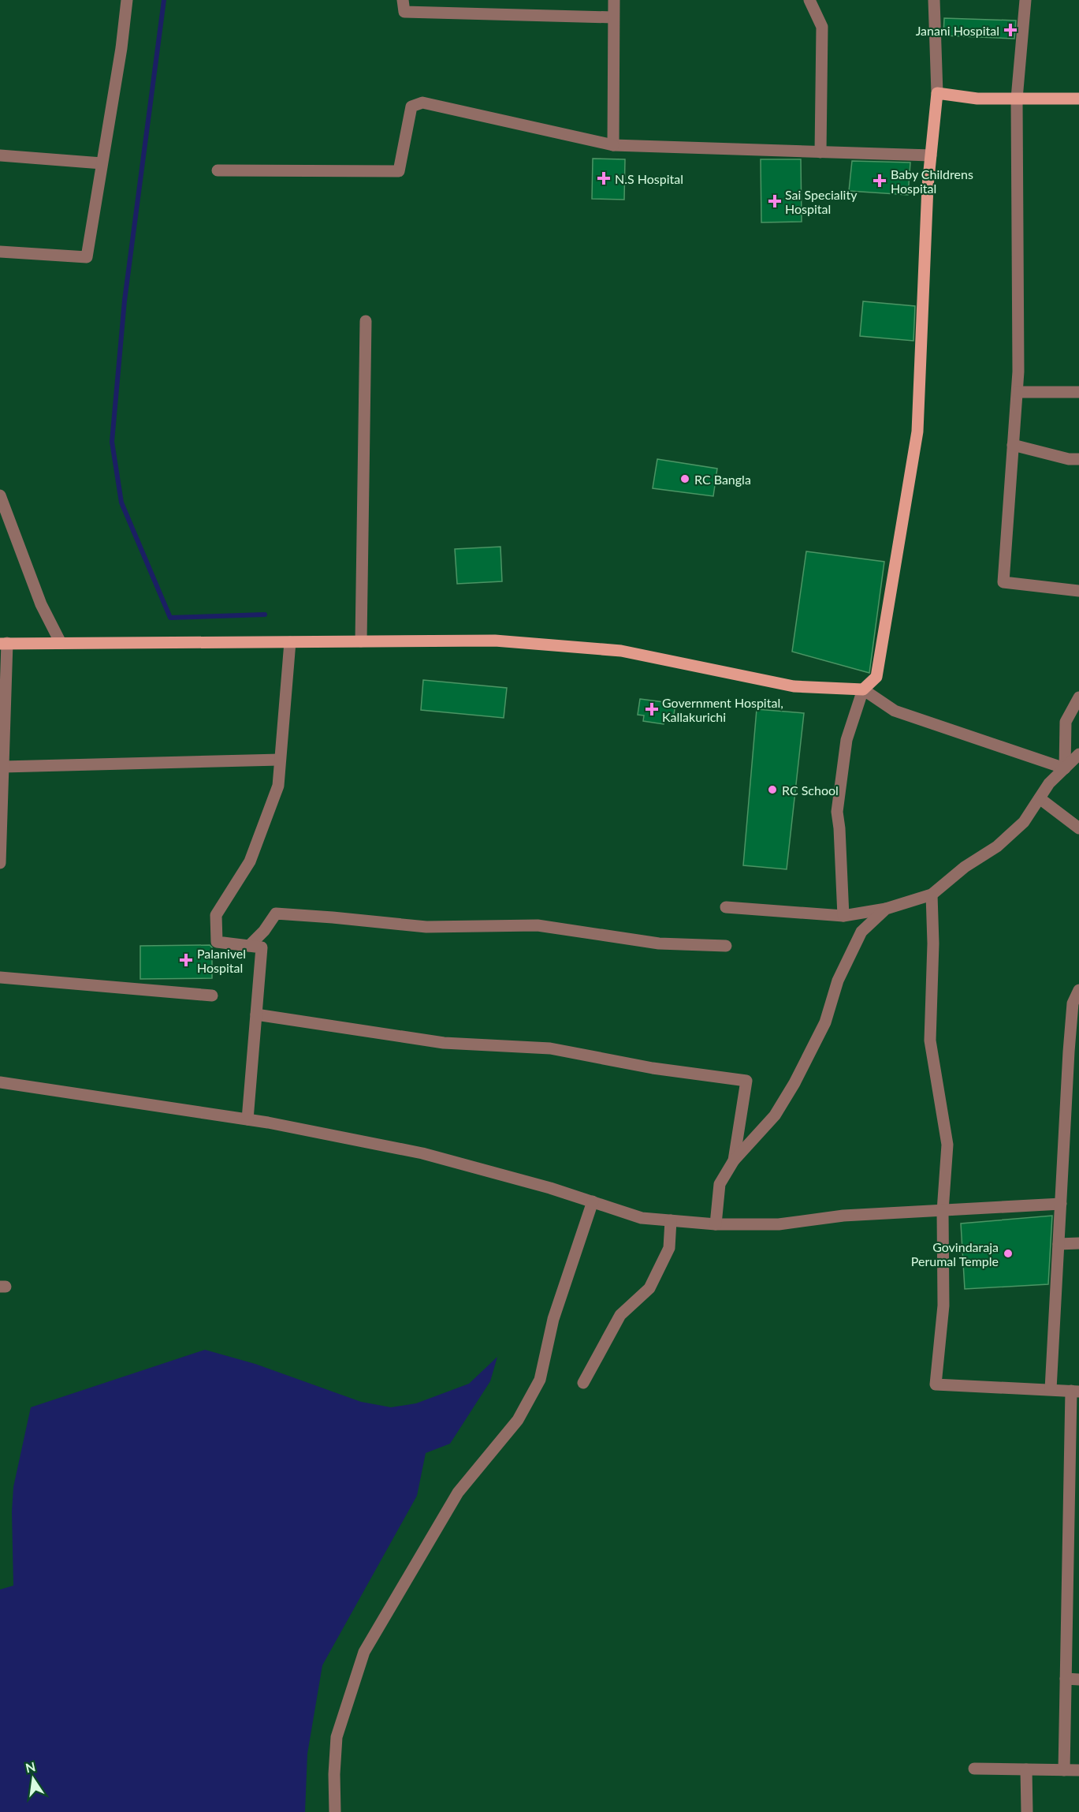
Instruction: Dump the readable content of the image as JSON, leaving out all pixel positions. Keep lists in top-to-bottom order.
{
  "places": {
    "health": [
      "Janani Hospital",
      "N.S Hospital",
      "Baby Childrens Hospital",
      "Sai Speciality Hospital",
      "Government Hospital, Kallakurichi",
      "Palanivel Hospital"
    ],
    "other": ["RC Bangla", "RC School", "Govindaraja Perumal Temple"]
  },
  "north": "top"
}
